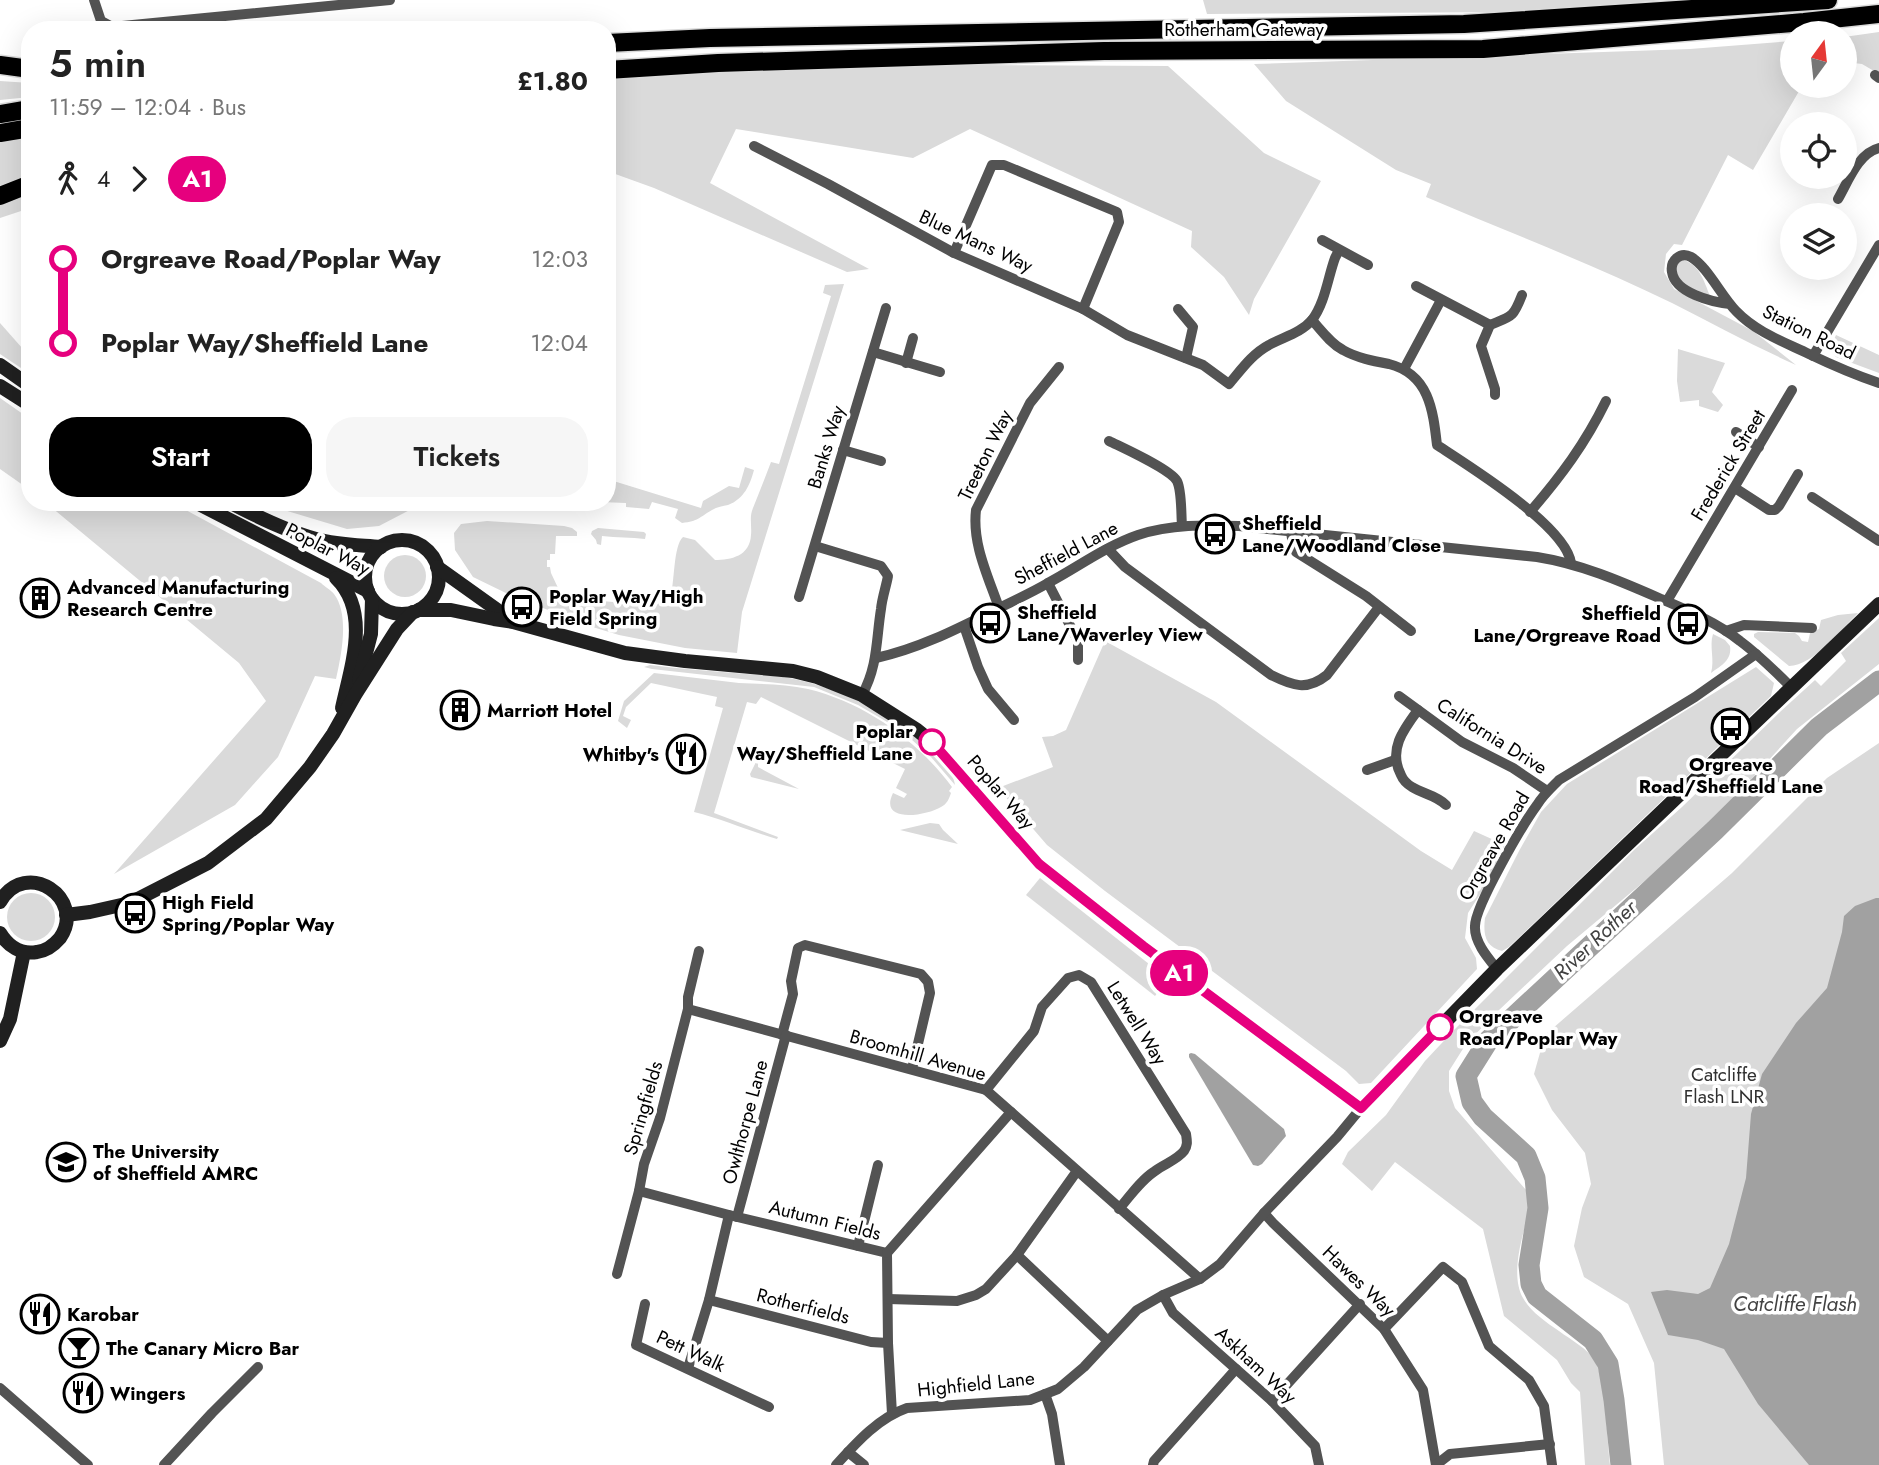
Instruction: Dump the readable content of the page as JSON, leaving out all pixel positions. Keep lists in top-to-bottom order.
{
  "streets": {
    "highway": ["Rotherham Gateway"],
    "main road": ["Poplar Way"],
    "street": [
      "Blue Mans Way",
      "Station Road",
      "Banks Way",
      "Treeton Way",
      "Frederick Street",
      "Sheffield Lane",
      "California Drive",
      "Orgreave Road",
      "Letwell Way",
      "Broomhill Avenue",
      "Springfields",
      "Owlthorpe Lane",
      "Autumn Fields",
      "Hawes Way",
      "Rotherfields",
      "Pett Walk",
      "Askham Way",
      "Highfield Lane"
    ]
  },
  "crossings": [
    ["Treeton Way", "Sheffield Lane"],
    ["Frederick Street", "Sheffield Lane"],
    ["Poplar Way", "Highfield Lane"],
    ["Sheffield Lane", "Orgreave Road"],
    ["California Drive", "Orgreave Road"],
    ["Letwell Way", "Broomhill Avenue"],
    ["Broomhill Avenue", "Springfields"],
    ["Broomhill Avenue", "Owlthorpe Lane"],
    ["Broomhill Avenue", "Highfield Lane"],
    ["Springfields", "Autumn Fields"],
    ["Owlthorpe Lane", "Autumn Fields"],
    ["Owlthorpe Lane", "Rotherfields"],
    ["Owlthorpe Lane", "Pett Walk"],
    ["Autumn Fields", "Rotherfields"],
    ["Autumn Fields", "Highfield Lane"],
    ["Hawes Way", "Highfield Lane"],
    ["Askham Way", "Highfield Lane"]
  ],
  "water": ["River Rother", "Catcliffe Flash"],
  "parks": ["Catcliffe Flash LNR"],
  "places": {
    "bus stop": [
      "Sheffield Lane/Woodland Close",
      "Poplar Way/High Field Spring",
      "Sheffield Lane/Waverley View",
      "Sheffield Lane/Orgreave Road",
      "Orgreave Road/Sheffield Lane",
      "High Field Spring/Poplar Way"
    ],
    "building": ["Advanced Manufacturing Research Centre", "Marriott Hotel"],
    "other": ["Poplar Way/Sheffield Lane", "Orgreave Road/Poplar Way"],
    "restaurant": ["Whitby's", "Karobar", "Wingers"],
    "school or university": ["The University of Sheffield AMRC"],
    "bar": ["The Canary Micro Bar"]
  },
  "lines": ["bus line A1"],
  "north": "top",
  "page": {
    "on_map": "A1",
    "heading": ["5 min", "11:59 – 12:04 · Bus", "£1.80"],
    "legs": ["4", "A1"],
    "list": [
      {
        "name": "Orgreave Road/Poplar Way",
        "value": "12:03"
      },
      {
        "name": "Poplar Way/Sheffield Lane",
        "value": "12:04"
      }
    ],
    "buttons": ["Start", "Tickets"]
  }
}
